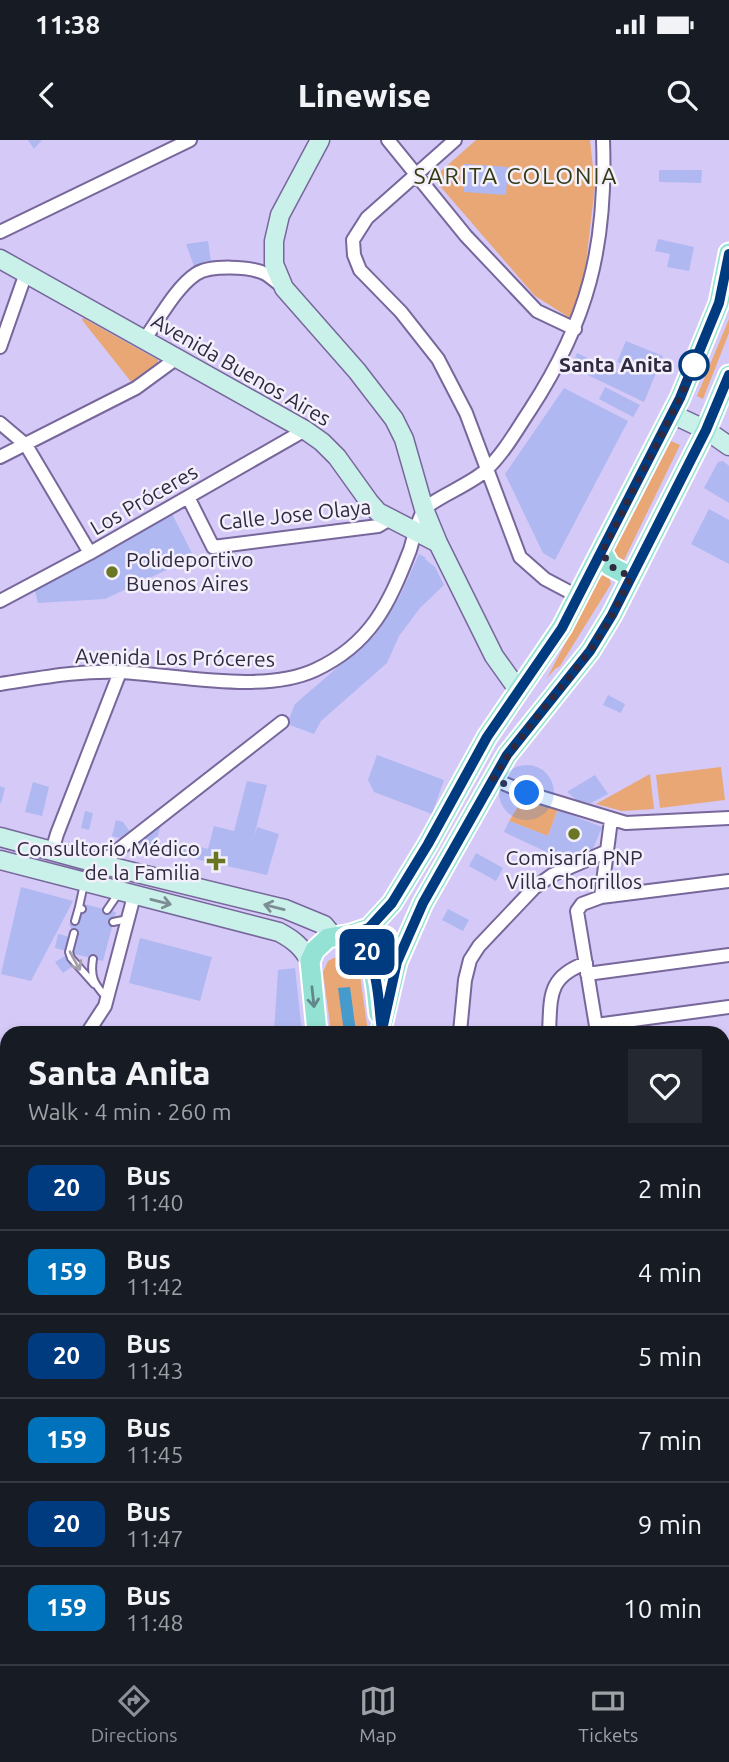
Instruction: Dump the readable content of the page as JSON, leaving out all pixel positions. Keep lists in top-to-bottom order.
{
  "streets": {
    "street": [
      "Avenida Buenos Aires",
      "Los Próceres",
      "Calle Jose Olaya",
      "Avenida Los Próceres"
    ]
  },
  "crossings": [
    ["Avenida Buenos Aires", "Los Próceres"],
    ["Avenida Buenos Aires", "Calle Jose Olaya"],
    ["Avenida Buenos Aires", "Avenida Los Próceres"],
    ["Los Próceres", "Calle Jose Olaya"]
  ],
  "districts": ["SARITA COLONIA"],
  "places": {
    "other": ["Santa Anita", "Polideportivo Buenos Aires", "Comisaría PNP Villa Chorrillos"],
    "health": ["Consultorio Médico de la Familia"]
  },
  "lines": ["bus line 20"],
  "page": {
    "status": "11:38",
    "header": "Linewise",
    "on_map": "20",
    "heading": ["Santa Anita", "Walk · 4 min · 260 m"],
    "list": [
      {
        "mark": "20",
        "name": "Bus",
        "note": "11:40",
        "value": "2 min"
      },
      {
        "mark": "159",
        "name": "Bus",
        "note": "11:42",
        "value": "4 min"
      },
      {
        "mark": "20",
        "name": "Bus",
        "note": "11:43",
        "value": "5 min"
      },
      {
        "mark": "159",
        "name": "Bus",
        "note": "11:45",
        "value": "7 min"
      },
      {
        "mark": "20",
        "name": "Bus",
        "note": "11:47",
        "value": "9 min"
      },
      {
        "mark": "159",
        "name": "Bus",
        "note": "11:48",
        "value": "10 min"
      }
    ],
    "tabs": ["Directions", "Map", "Tickets"]
  }
}
